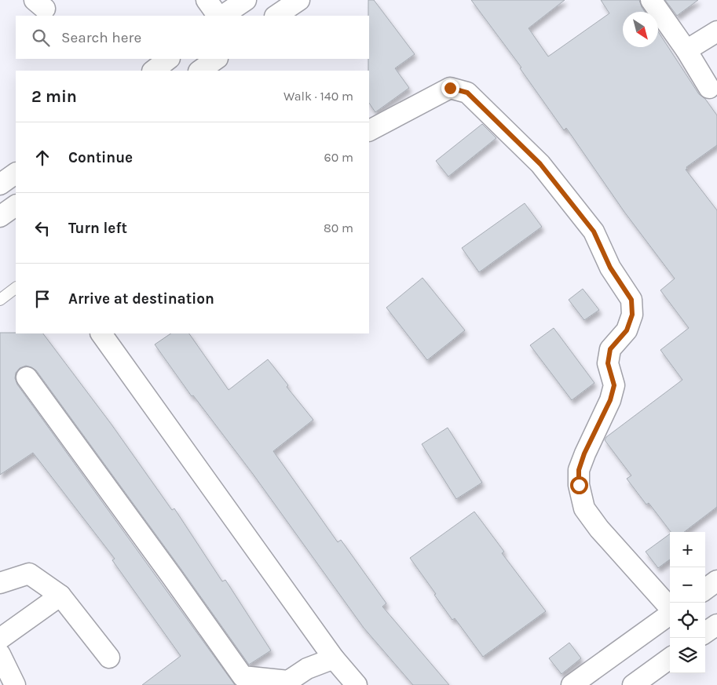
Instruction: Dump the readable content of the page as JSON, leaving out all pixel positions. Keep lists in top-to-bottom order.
{
  "north": "bottom right",
  "page": {
    "search": "Search here",
    "heading": ["2 min", "Walk · 140 m"],
    "list": [
      ["Continue", "60 m"],
      ["Turn left", "80 m"],
      "Arrive at destination"
    ],
    "map_buttons": ["+", "−"]
  }
}
